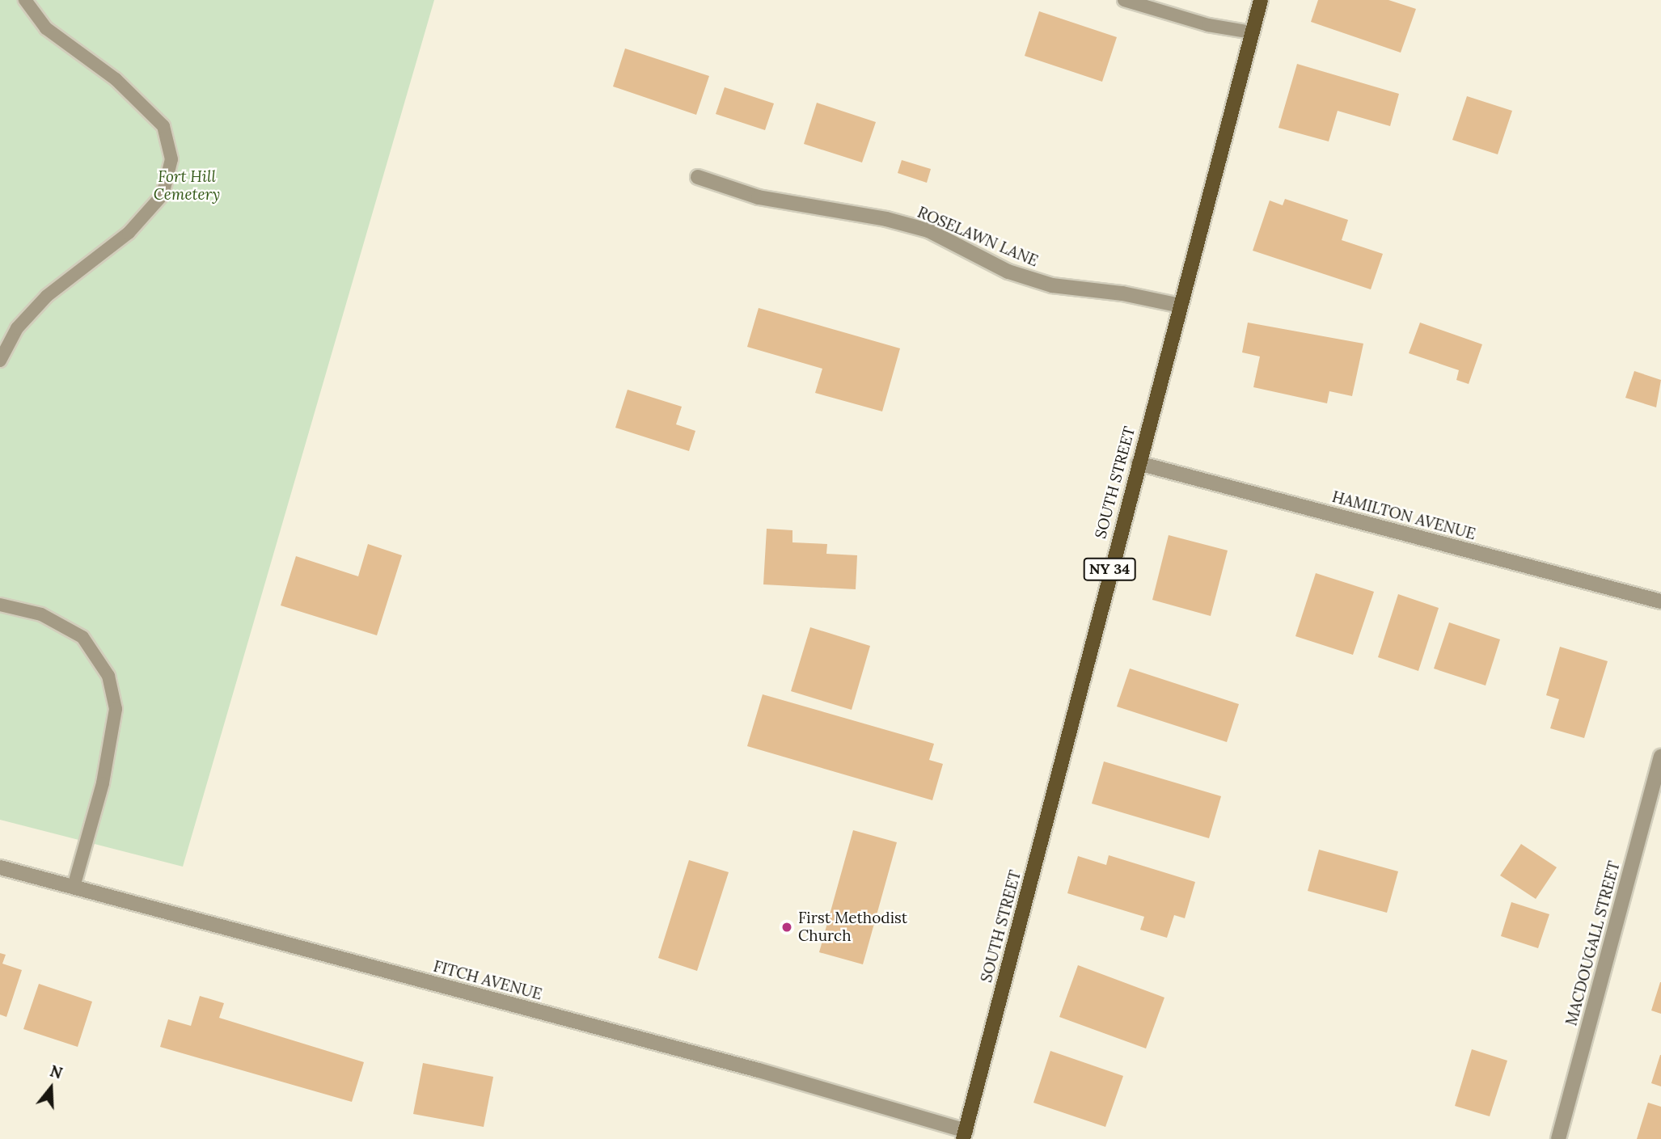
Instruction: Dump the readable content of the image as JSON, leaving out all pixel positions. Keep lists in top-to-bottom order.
{
  "streets": {
    "main road": ["SOUTH STREET", "NY 34"],
    "street": [
      "ROSELAWN LANE",
      "HAMILTON AVENUE",
      "MACDOUGALL STREET",
      "FITCH AVENUE"
    ]
  },
  "crossings": [
    ["ROSELAWN LANE", "SOUTH STREET"],
    ["SOUTH STREET", "HAMILTON AVENUE"],
    ["SOUTH STREET", "FITCH AVENUE"]
  ],
  "parks": ["Fort Hill Cemetery"],
  "places": ["First Methodist Church"],
  "north": "top"
}
